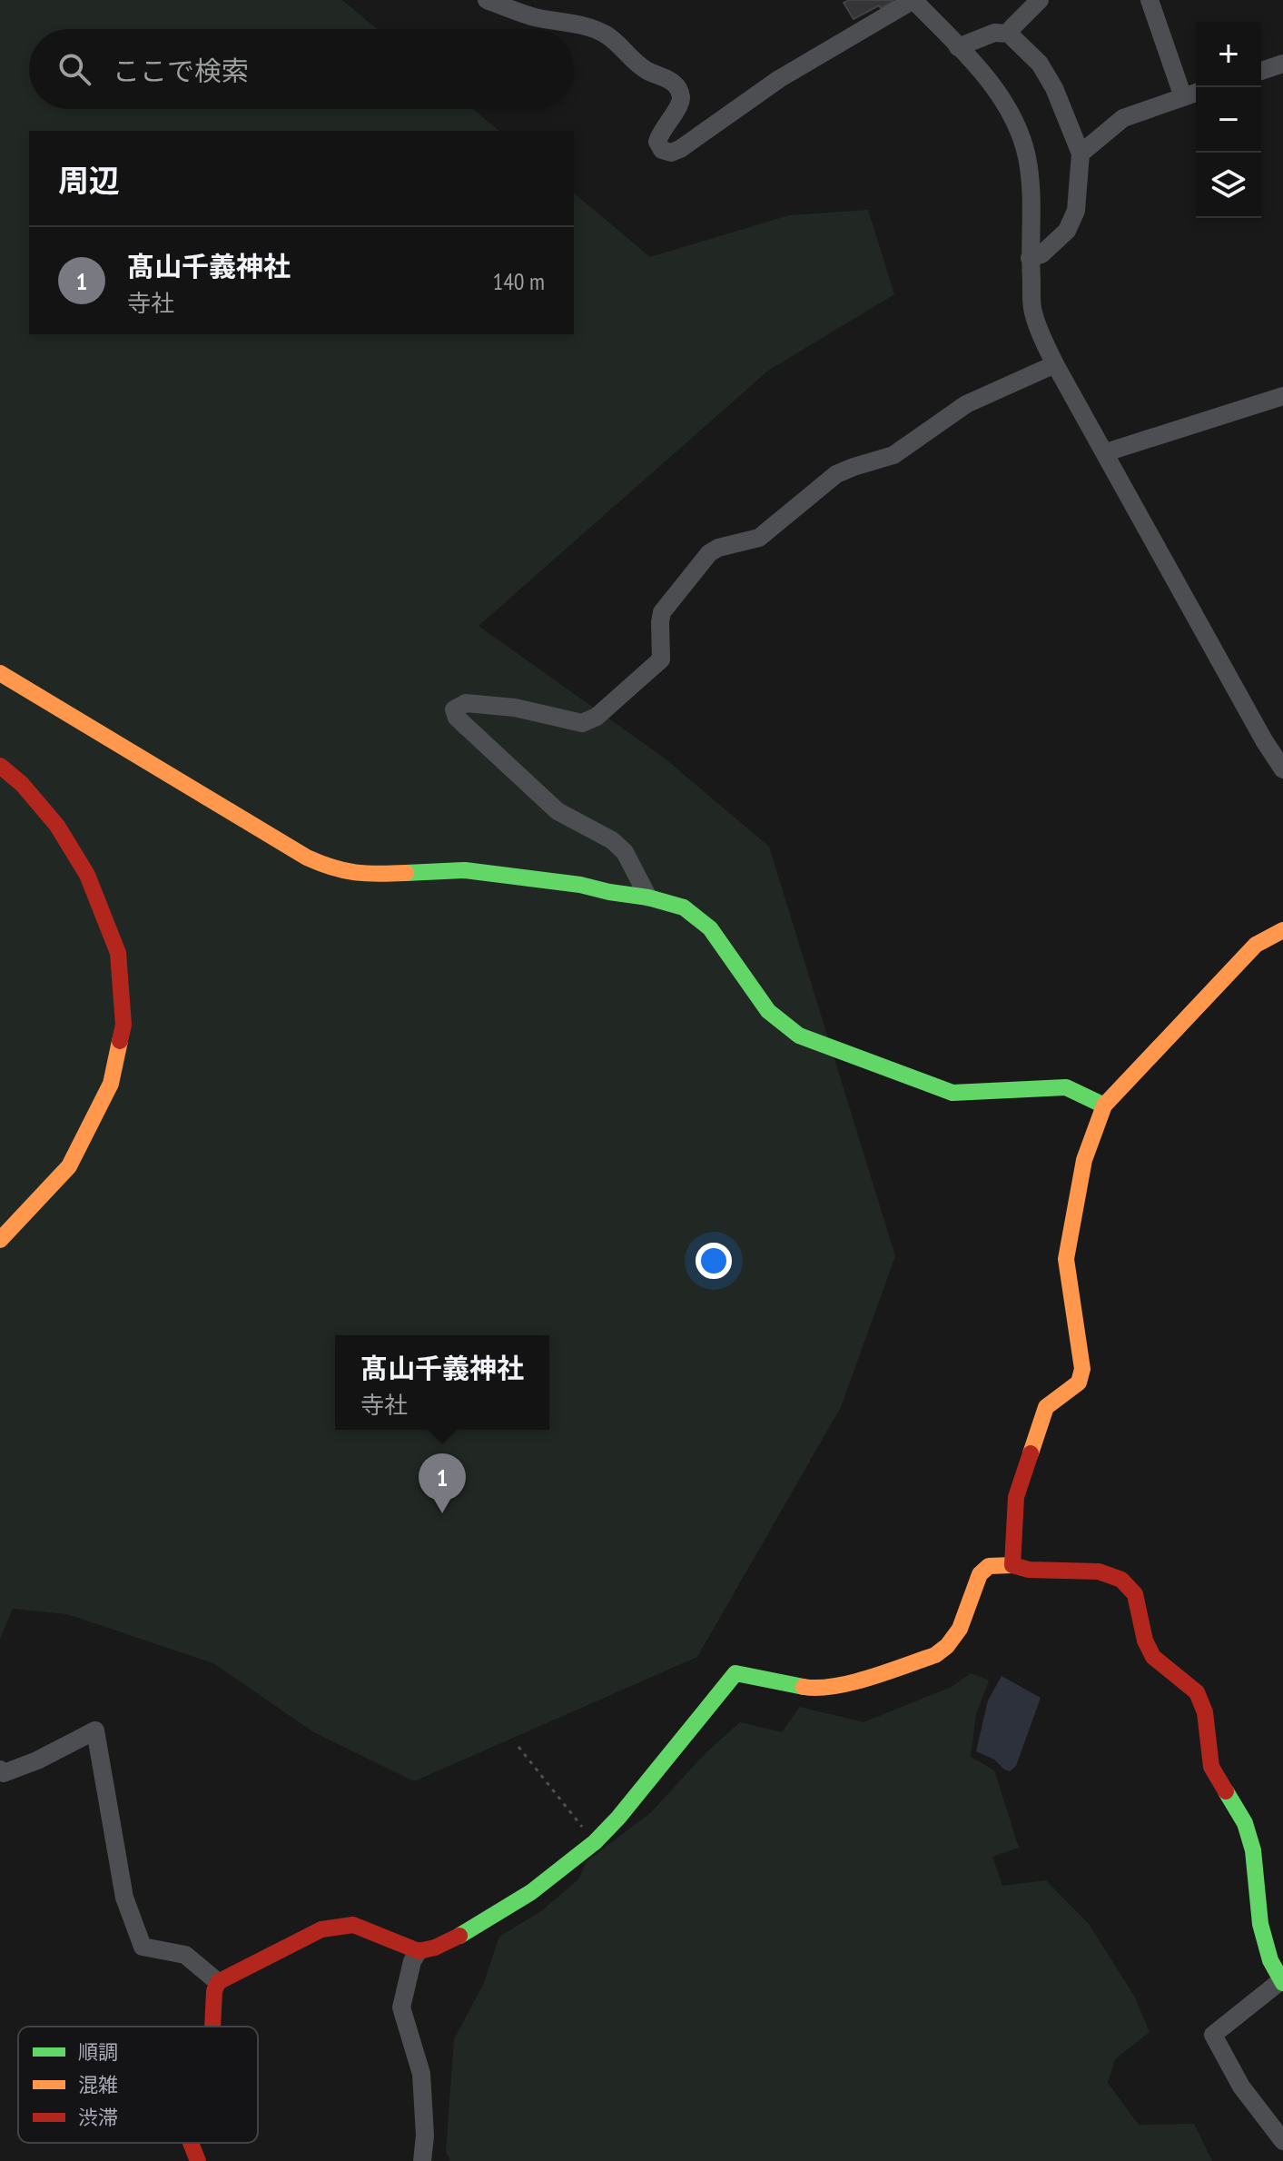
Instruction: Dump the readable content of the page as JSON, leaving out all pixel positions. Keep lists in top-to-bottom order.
{
  "legend": ["順調", "混雑", "渋滞"],
  "page": {
    "map_buttons": ["+", "−"],
    "search": "ここで検索",
    "heading": "周辺",
    "list": [
      {
        "mark": "1",
        "name": "髙山千義神社",
        "note": "寺社",
        "value": "140 m"
      }
    ],
    "popup": ["髙山千義神社", "寺社"],
    "pins": "1"
  }
}
